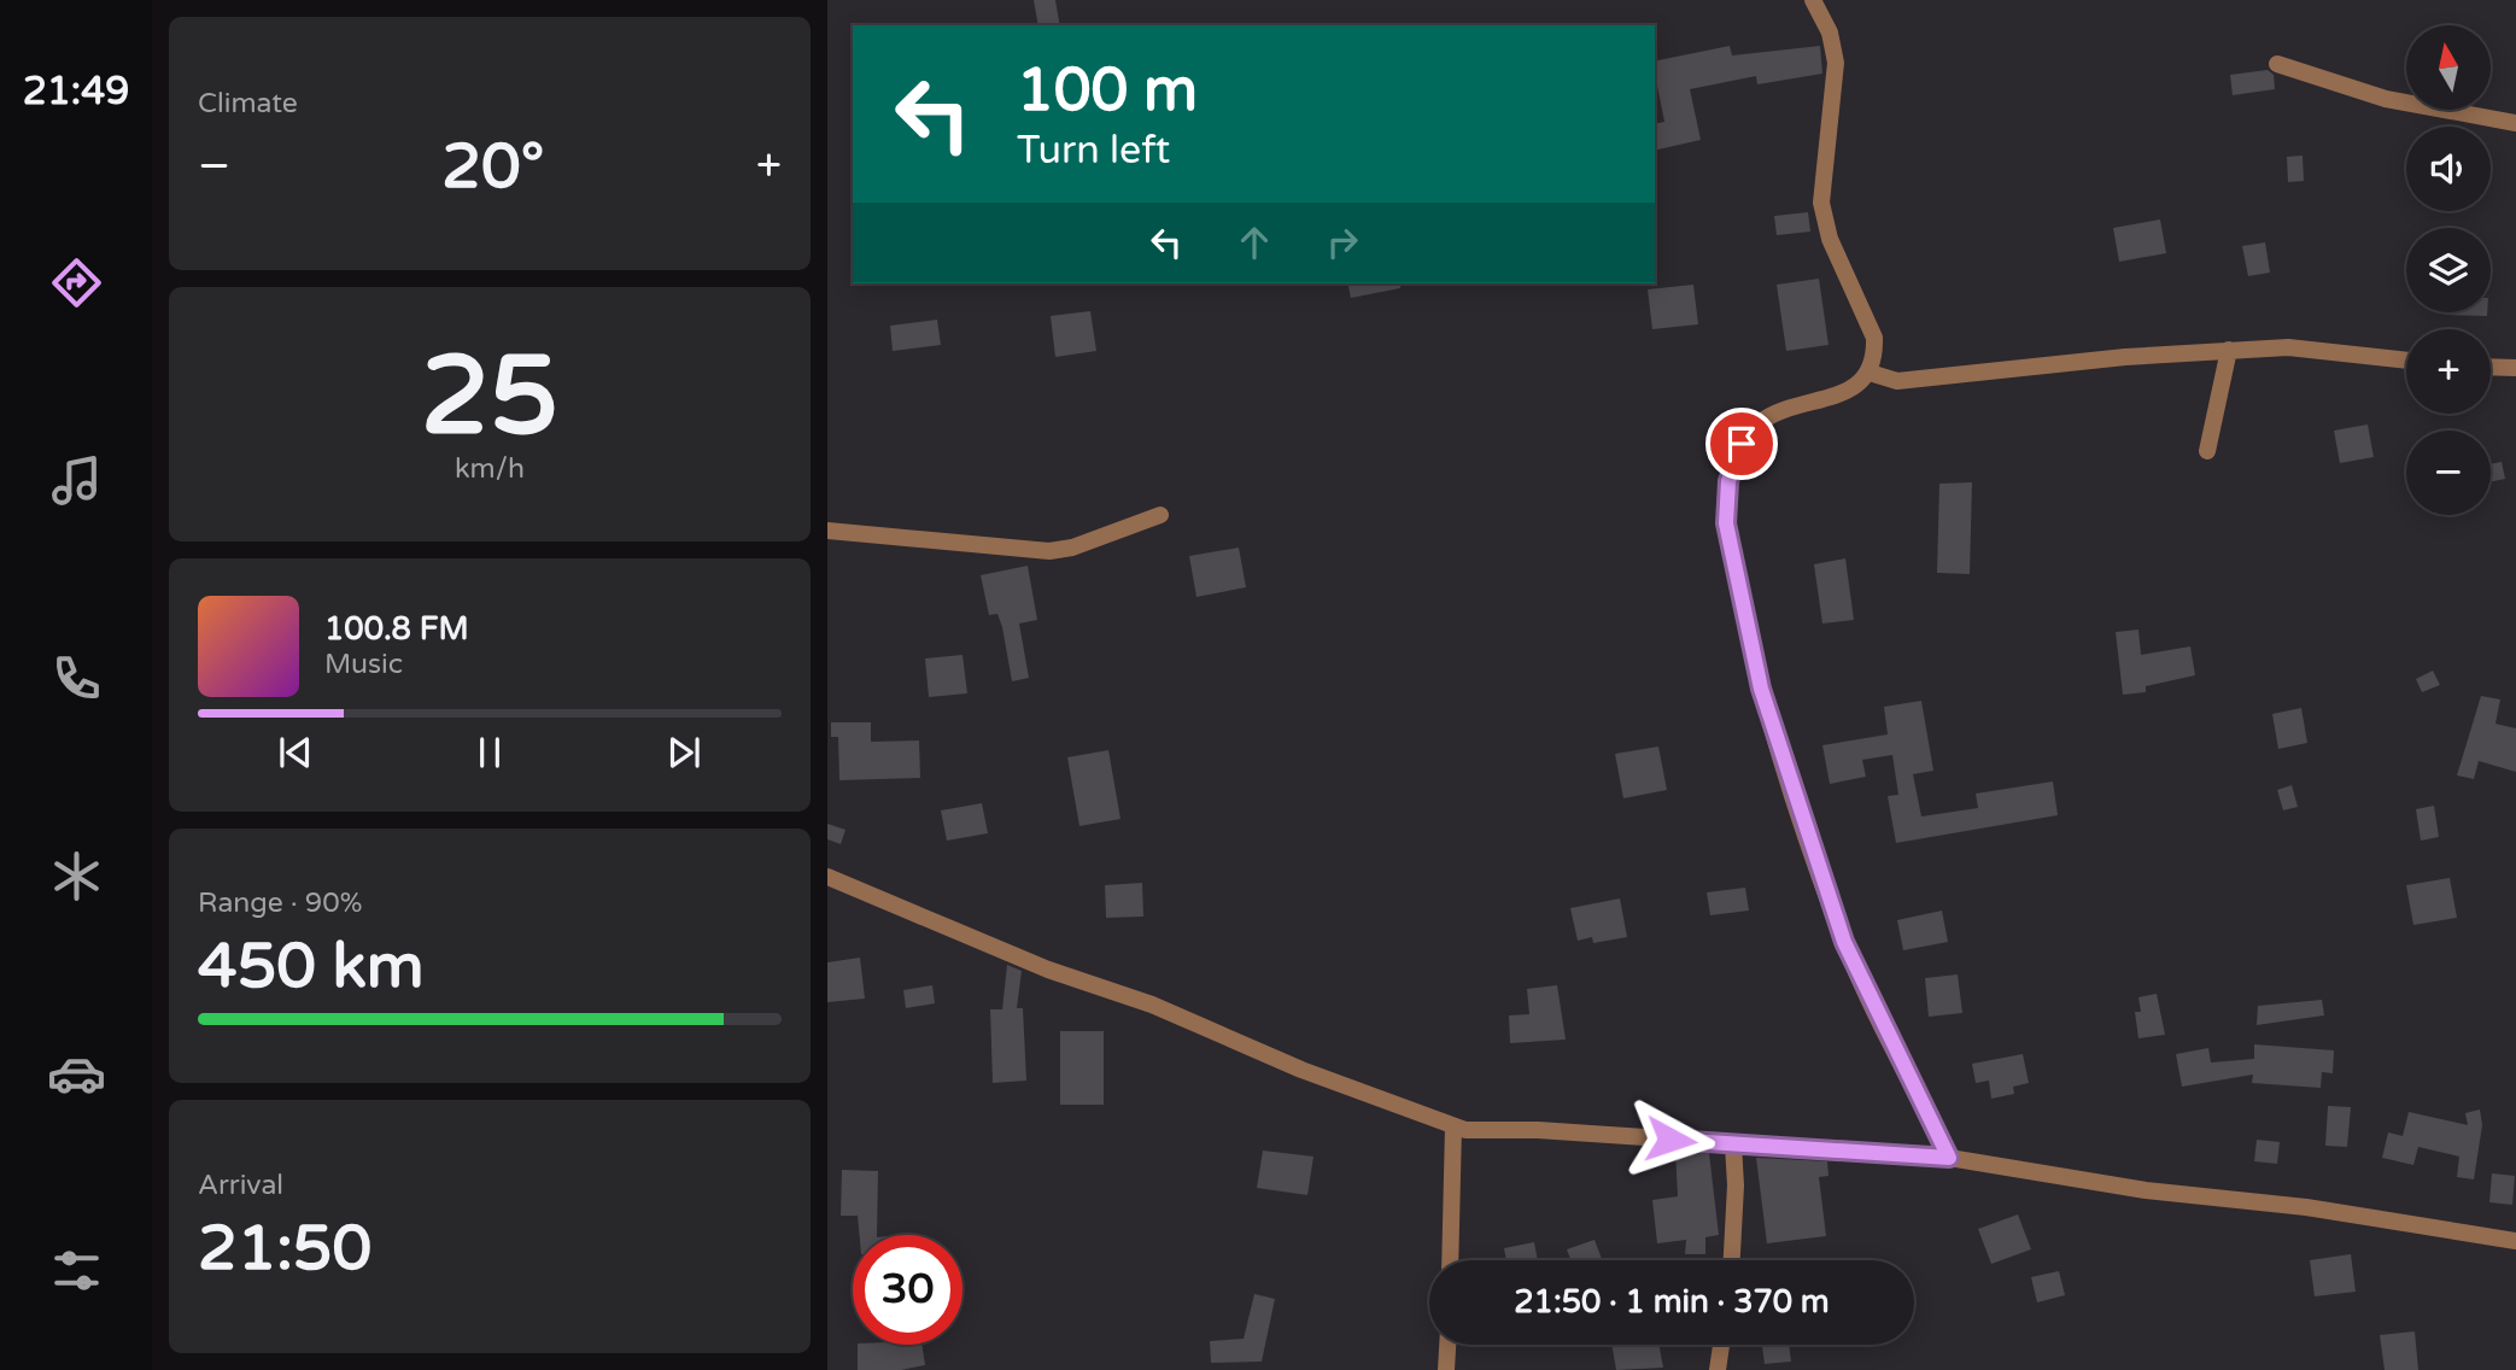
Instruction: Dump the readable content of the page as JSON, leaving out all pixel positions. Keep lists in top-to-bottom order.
{
  "north": "top",
  "page": {
    "tabs": "21:49",
    "tile": [
      "Climate",
      ["25", "km/h"],
      ["Range · 90%", "450 km"],
      ["Arrival", "21:50"]
    ],
    "map_buttons": ["+", "−"],
    "turn": ["100 m", "Turn left"],
    "heat": ["−", "20°", "+"],
    "song": ["100.8 FM", "Music"],
    "limit": "30",
    "trip": "21:50 · 1 min · 370 m"
  }
}
